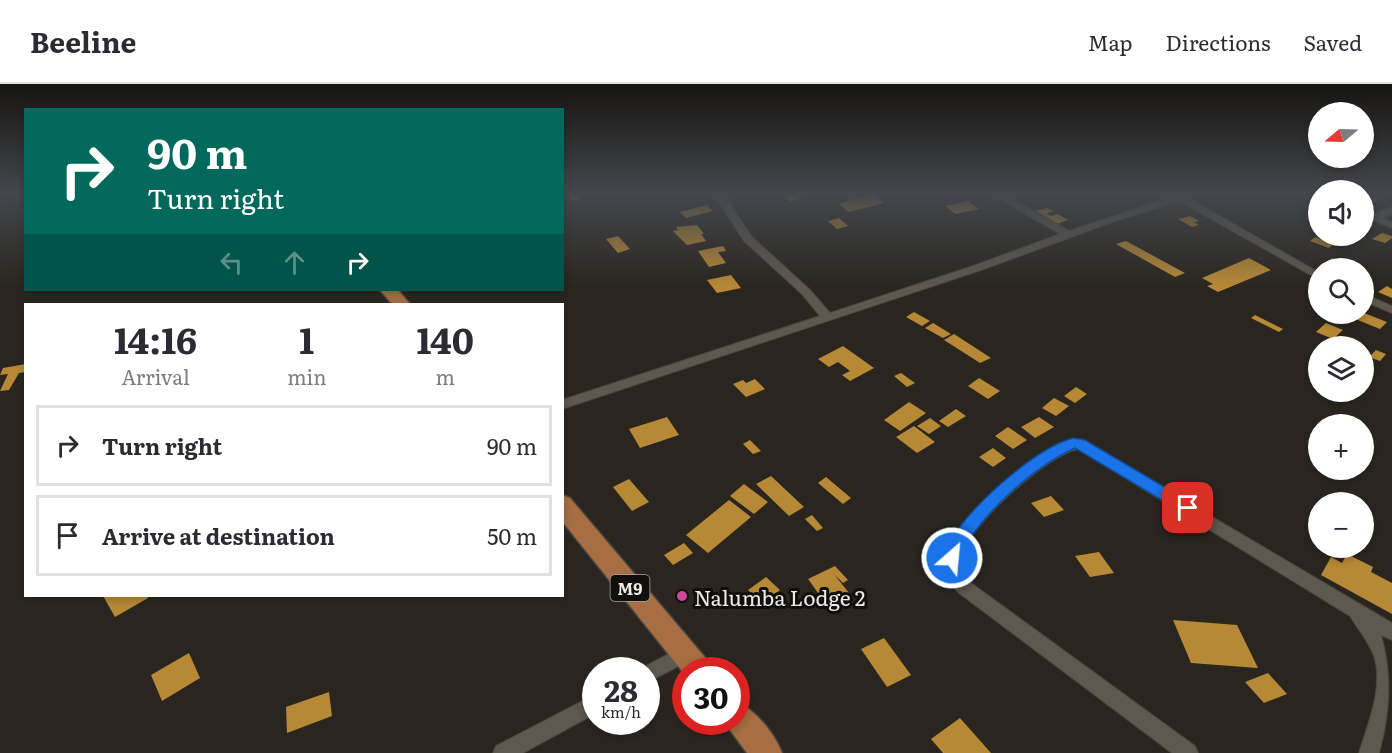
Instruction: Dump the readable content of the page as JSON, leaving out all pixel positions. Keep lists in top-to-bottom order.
{
  "streets": {
    "main road": ["M9"]
  },
  "places": ["Nalumba Lodge 2"],
  "north": "left",
  "page": {
    "header": "Beeline",
    "nav": ["Map", "Directions", "Saved"],
    "map_buttons": ["+", "−"],
    "turn": ["90 m", "Turn right"],
    "eta": [
      "14:16",
      "Arrival",
      "1",
      "min",
      "140",
      "m"
    ],
    "list": [
      {
        "name": "Turn right",
        "value": "90 m"
      },
      {
        "name": "Arrive at destination",
        "value": "50 m"
      }
    ],
    "speed": "28 km/h",
    "limit": "30"
  }
}
